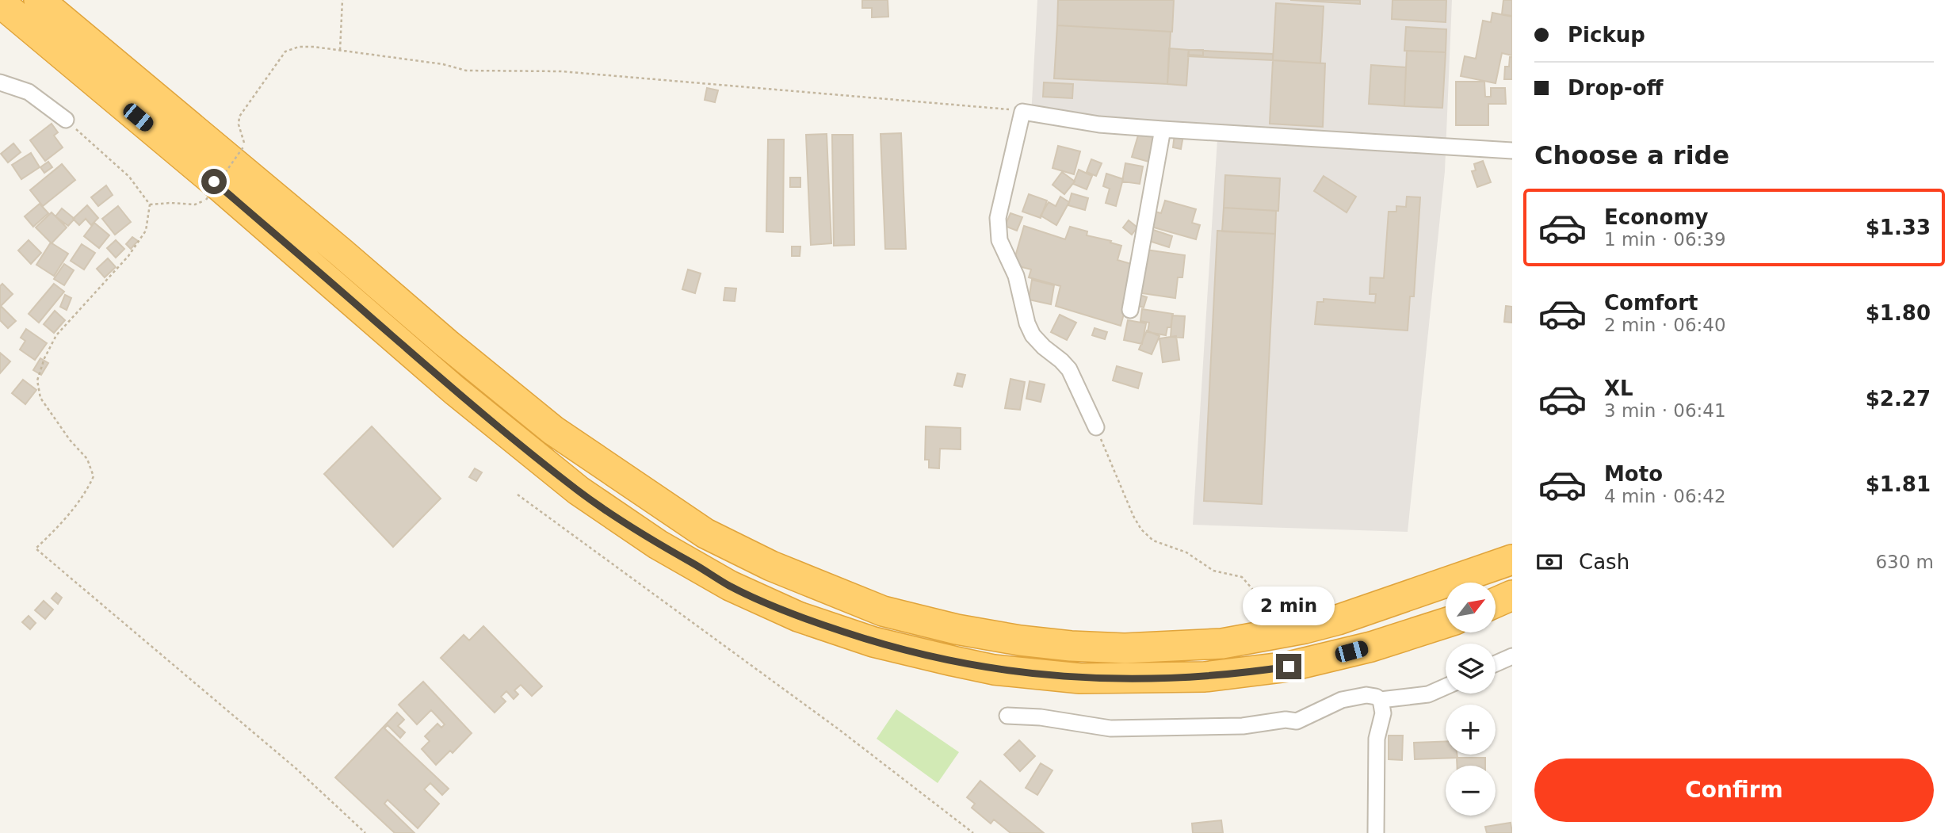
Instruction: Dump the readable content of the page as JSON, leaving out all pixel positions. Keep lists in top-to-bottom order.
{
  "north": "top right",
  "page": {
    "banner": ["Pickup", "Drop-off"],
    "heading": "Choose a ride",
    "list": [
      {
        "name": "Economy",
        "note": "1 min · 06:39",
        "value": "$1.33"
      },
      {
        "name": "Comfort",
        "note": "2 min · 06:40",
        "value": "$1.80"
      },
      {
        "name": "XL",
        "note": "3 min · 06:41",
        "value": "$2.27"
      },
      {
        "name": "Moto",
        "note": "4 min · 06:42",
        "value": "$1.81"
      }
    ],
    "pay": ["Cash", "630 m"],
    "map_buttons": ["+", "−"],
    "bubble": "2 min",
    "buttons": "Confirm"
  }
}
